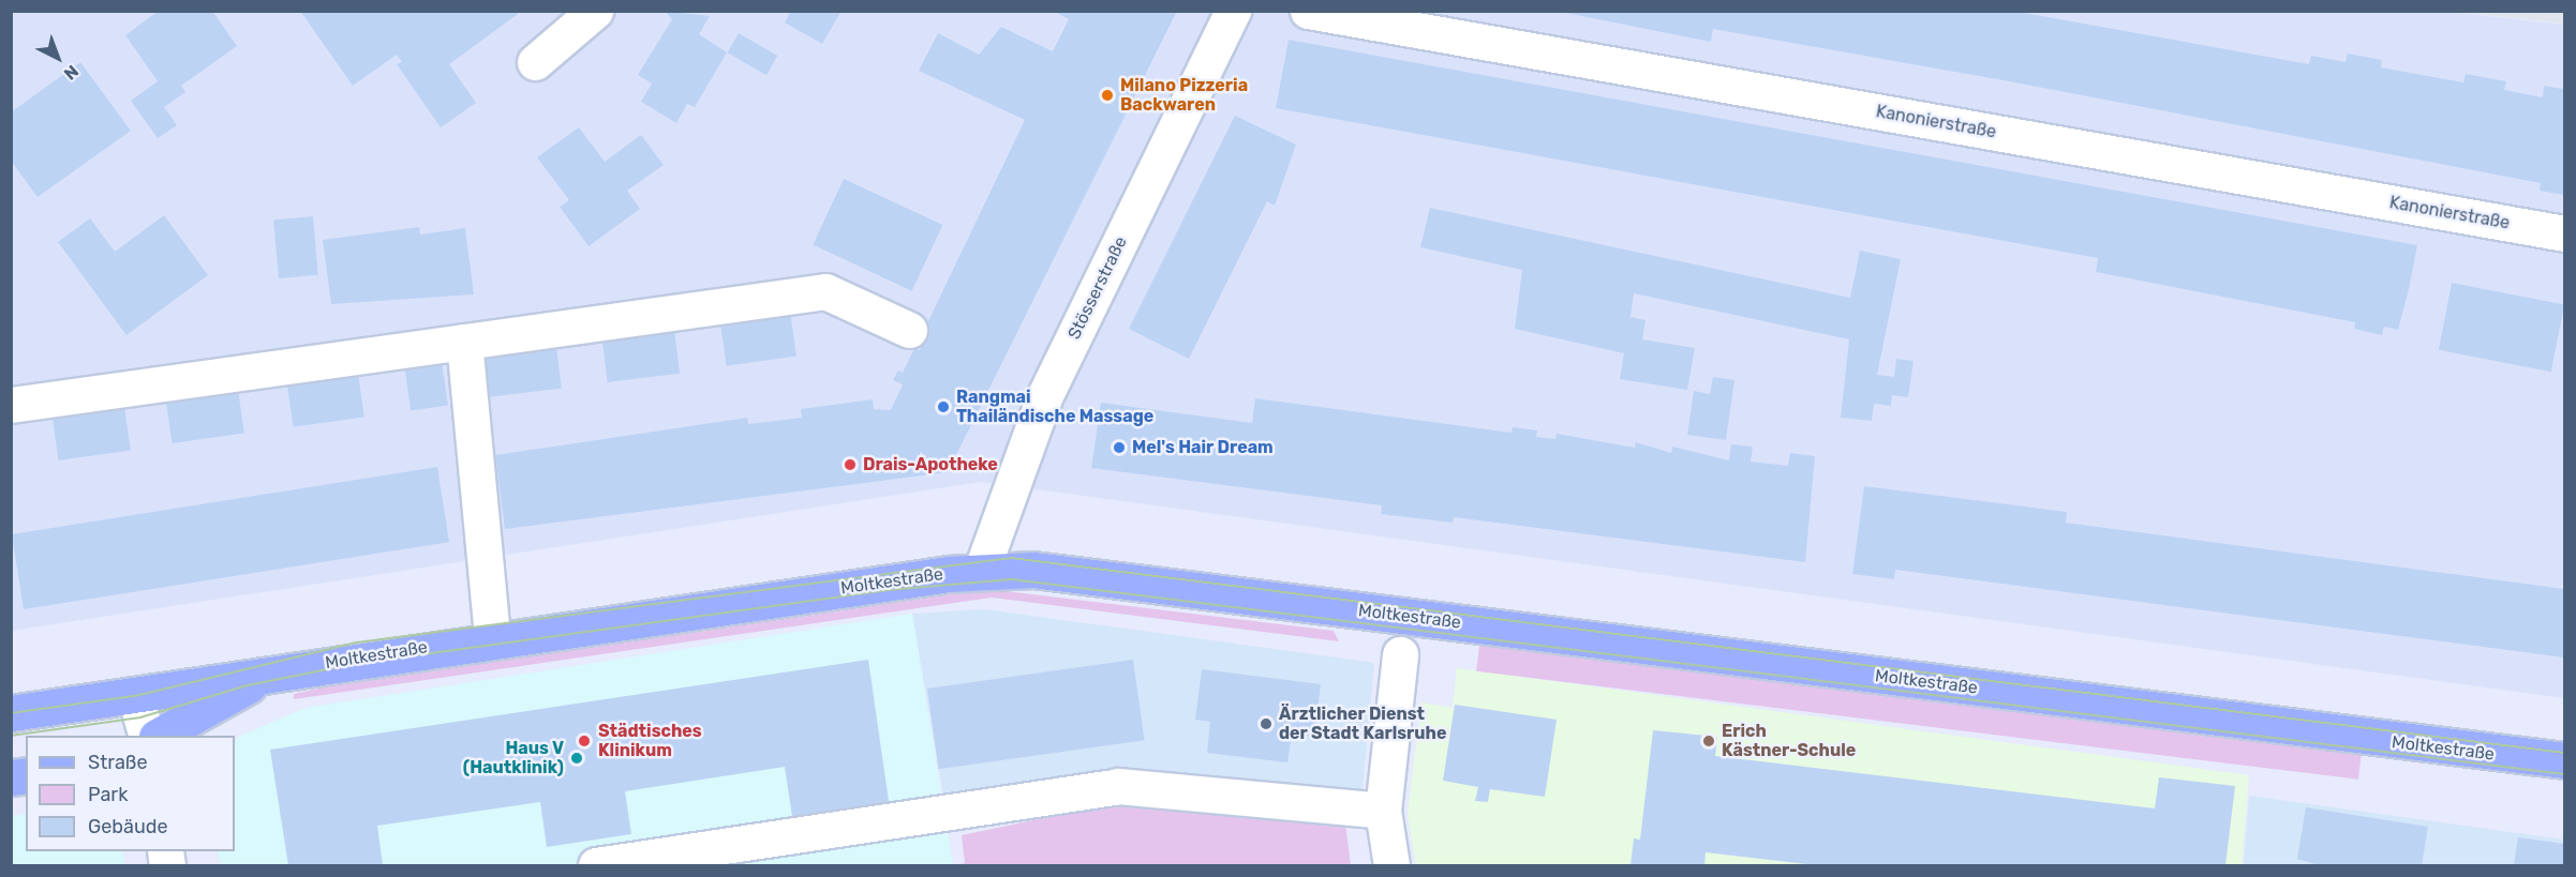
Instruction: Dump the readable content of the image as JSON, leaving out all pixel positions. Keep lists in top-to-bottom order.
{
  "streets": {
    "main road": ["Moltkestraße"],
    "street": ["Kanonierstraße", "Stösserstraße"]
  },
  "crossings": [
    ["Stösserstraße", "Moltkestraße"]
  ],
  "places": [
    "Milano Pizzeria Backwaren",
    "Rangmai Thailändische Massage",
    "Mel's Hair Dream",
    "Drais-Apotheke",
    "Ärztlicher Dienst der Stadt Karlsruhe",
    "Städtisches Klinikum",
    "Erich Kästner-Schule",
    "Haus V (Hautklinik)"
  ],
  "legend": ["Straße", "Park", "Gebäude"],
  "north": "bottom right"
}
